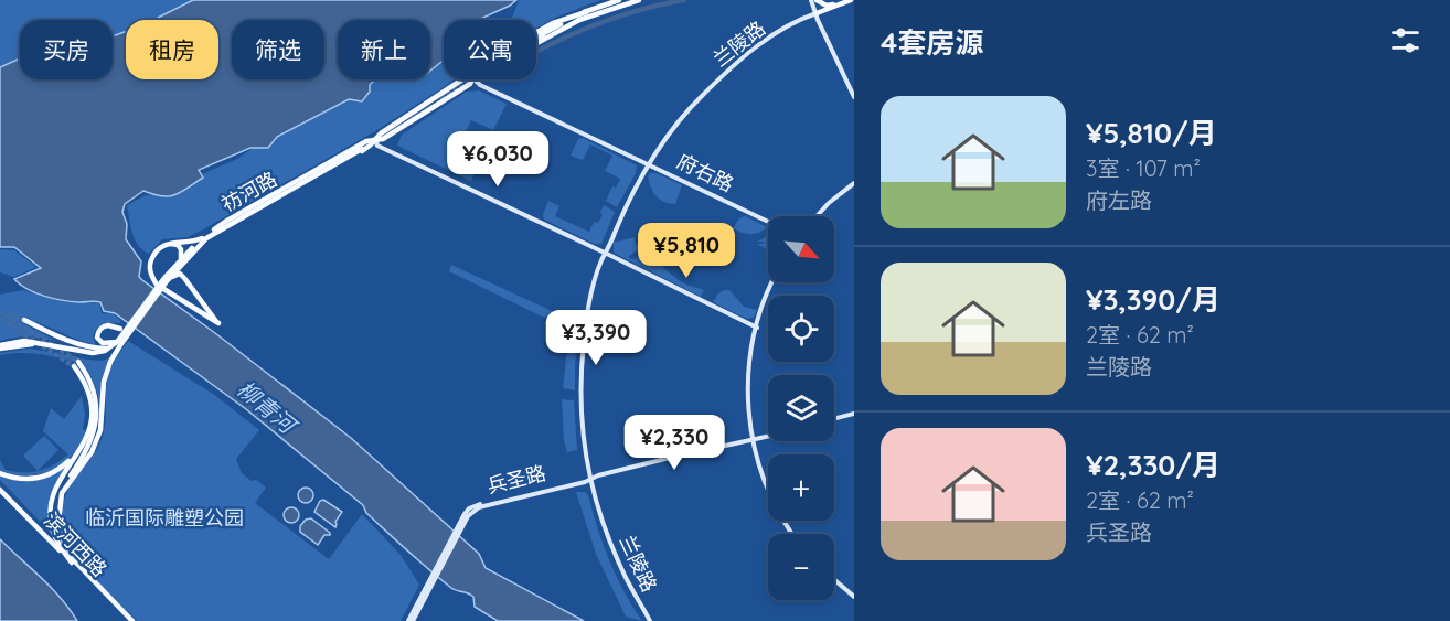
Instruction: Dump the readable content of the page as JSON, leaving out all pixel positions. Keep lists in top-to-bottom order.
{
  "streets": {
    "main road": [
      "兰陵路",
      "府右路",
      "祊河路",
      "兵圣路",
      "滨河西路"
    ]
  },
  "crossings": [
    ["兰陵路", "府右路"],
    ["兰陵路", "兵圣路"],
    ["祊河路", "滨河西路"]
  ],
  "water": ["柳青河"],
  "parks": ["临沂国际雕塑公园"],
  "north": "bottom right",
  "page": {
    "heading": "4套房源",
    "chip": [
      "买房",
      "租房",
      "筛选",
      "新上",
      "公寓"
    ],
    "list": [
      {
        "name": "¥5,810/月",
        "note": "3室 · 107 m² · 府左路"
      },
      {
        "name": "¥3,390/月",
        "note": "2室 · 62 m² · 兰陵路"
      },
      {
        "name": "¥2,330/月",
        "note": "2室 · 62 m² · 兵圣路"
      }
    ],
    "price": [
      "¥6,030",
      "¥5,810",
      "¥3,390",
      "¥2,330"
    ],
    "map_buttons": ["+", "−"]
  }
}
